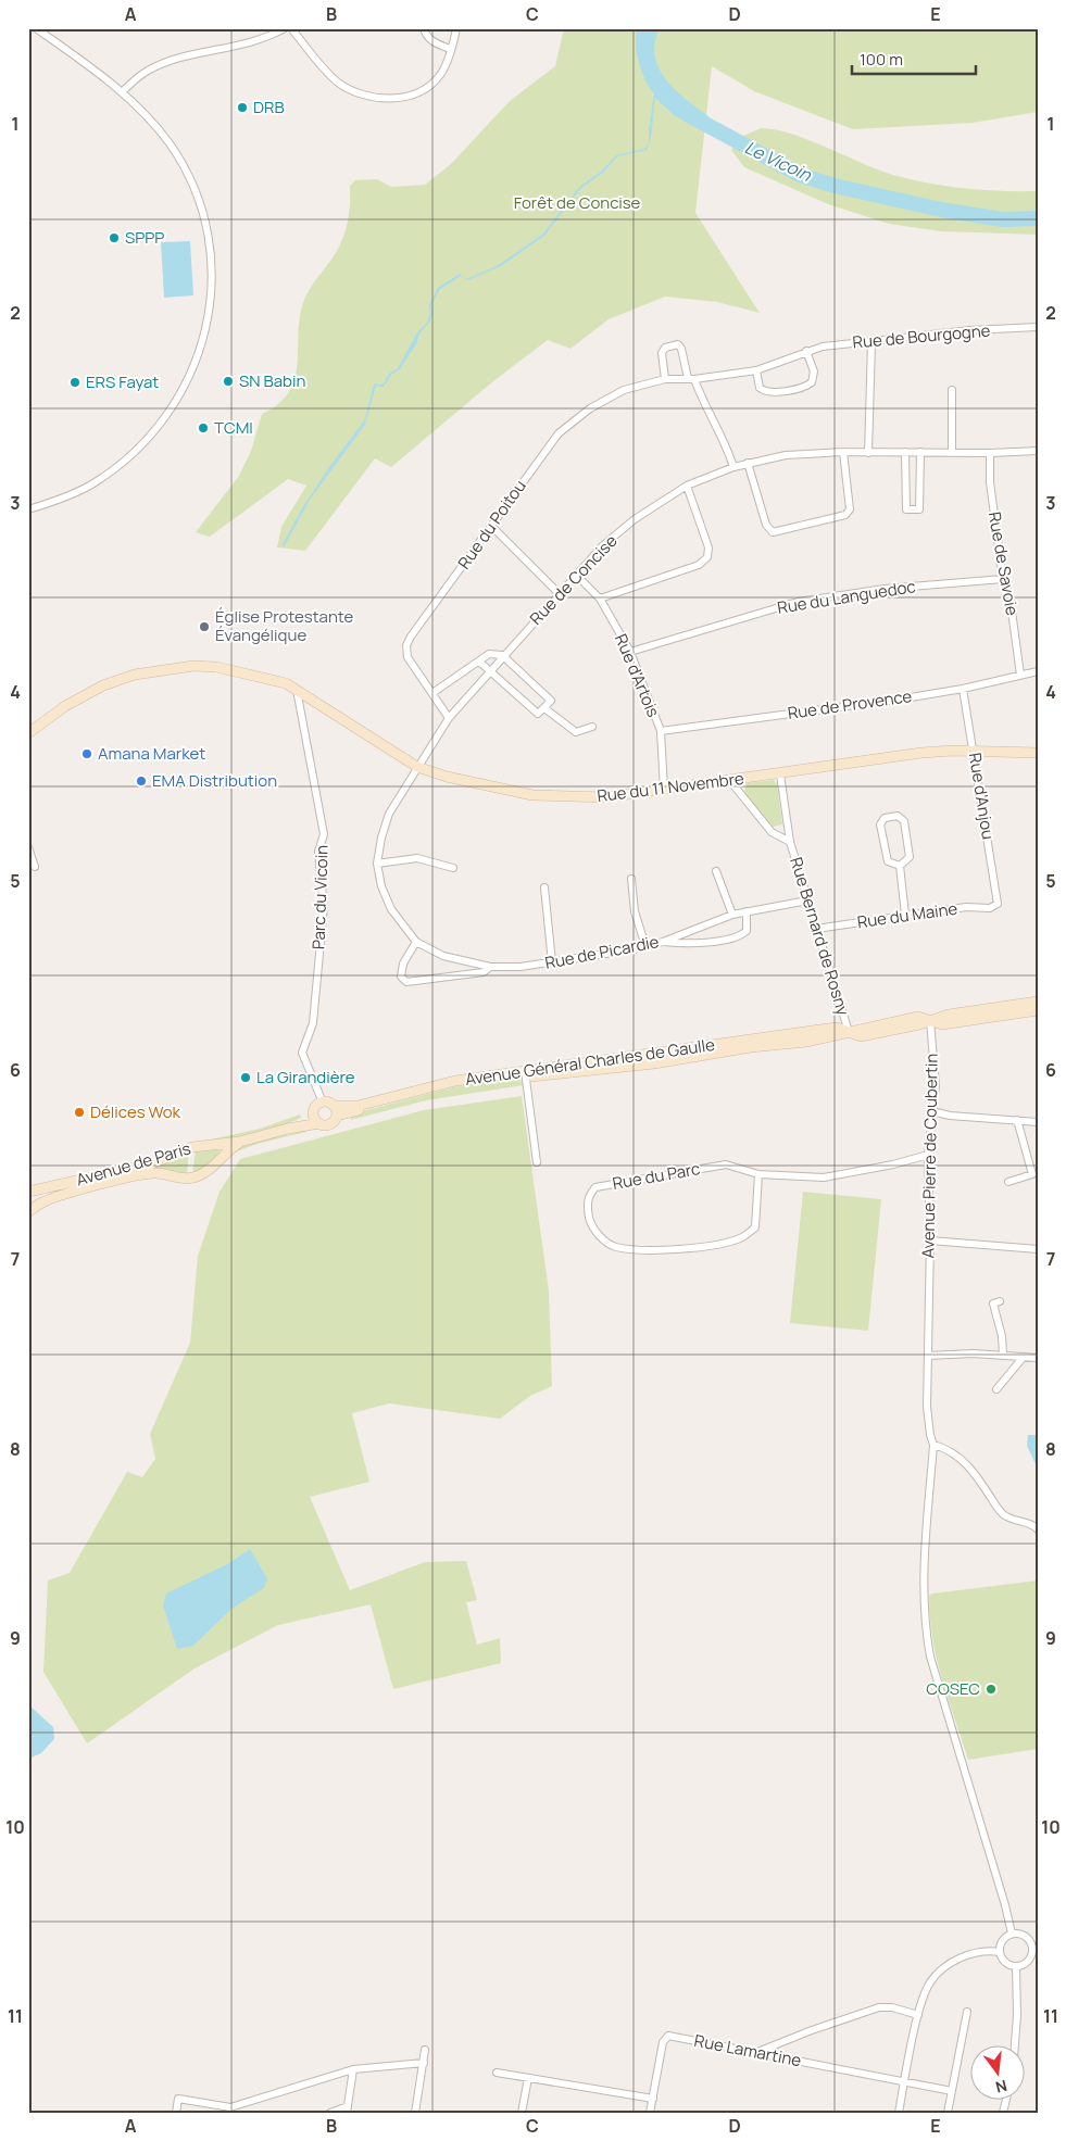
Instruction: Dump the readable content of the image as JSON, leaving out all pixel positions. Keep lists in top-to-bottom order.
{
  "streets": {
    "main road": ["Rue du 11 Novembre", "Avenue Général Charles de Gaulle", "Avenue de Paris"],
    "street": [
      "Rue de Bourgogne",
      "Rue du Poitou",
      "Rue de Savoie",
      "Rue de Concise",
      "Rue du Languedoc",
      "Rue d'Artois",
      "Rue de Provence",
      "Rue d'Anjou",
      "Parc du Vicoin",
      "Rue du Maine",
      "Rue Bernard de Rosny",
      "Rue de Picardie",
      "Avenue Pierre de Coubertin",
      "Rue du Parc",
      "Rue Lamartine"
    ]
  },
  "crossings": [
    ["Rue de Bourgogne", "Rue du Poitou"],
    ["Rue du Poitou", "Rue de Concise"],
    ["Rue de Savoie", "Rue de Concise"],
    ["Rue de Savoie", "Rue du Languedoc"],
    ["Rue de Savoie", "Rue de Provence"],
    ["Rue de Concise", "Rue d'Artois"],
    ["Rue de Concise", "Rue du 11 Novembre"],
    ["Rue de Concise", "Rue de Picardie"],
    ["Rue du Languedoc", "Rue d'Artois"],
    ["Rue d'Artois", "Rue de Provence"],
    ["Rue d'Artois", "Rue du 11 Novembre"],
    ["Rue de Provence", "Rue d'Anjou"],
    ["Rue du 11 Novembre", "Rue d'Anjou"],
    ["Rue du 11 Novembre", "Parc du Vicoin"],
    ["Rue du 11 Novembre", "Rue Bernard de Rosny"],
    ["Rue du 11 Novembre", "Rue de Picardie"],
    ["Rue d'Anjou", "Rue du Maine"],
    ["Parc du Vicoin", "Avenue Général Charles de Gaulle"],
    ["Parc du Vicoin", "Avenue de Paris"],
    ["Rue du Maine", "Rue Bernard de Rosny"],
    ["Rue Bernard de Rosny", "Rue de Picardie"],
    ["Rue Bernard de Rosny", "Avenue Général Charles de Gaulle"],
    ["Avenue Général Charles de Gaulle", "Avenue Pierre de Coubertin"],
    ["Avenue Général Charles de Gaulle", "Avenue de Paris"],
    ["Avenue Pierre de Coubertin", "Rue du Parc"]
  ],
  "water": ["Le Vicoin"],
  "parks": ["Forêt de Concise"],
  "places": [
    "DRB",
    "SPPP",
    "SN Babin",
    "ERS Fayat",
    "TCMI",
    "Église Protestante Évangélique",
    "Amana Market",
    "EMA Distribution",
    "La Girandière",
    "Délices Wok",
    "COSEC"
  ],
  "scale_bar": "100 m",
  "north": "bottom",
  "grid": {
    "columns": [
      "A",
      "B",
      "C",
      "D",
      "E"
    ],
    "rows": [
      "1",
      "2",
      "3",
      "4",
      "5",
      "6",
      "7",
      "8",
      "9",
      "10",
      "11"
    ]
  }
}
